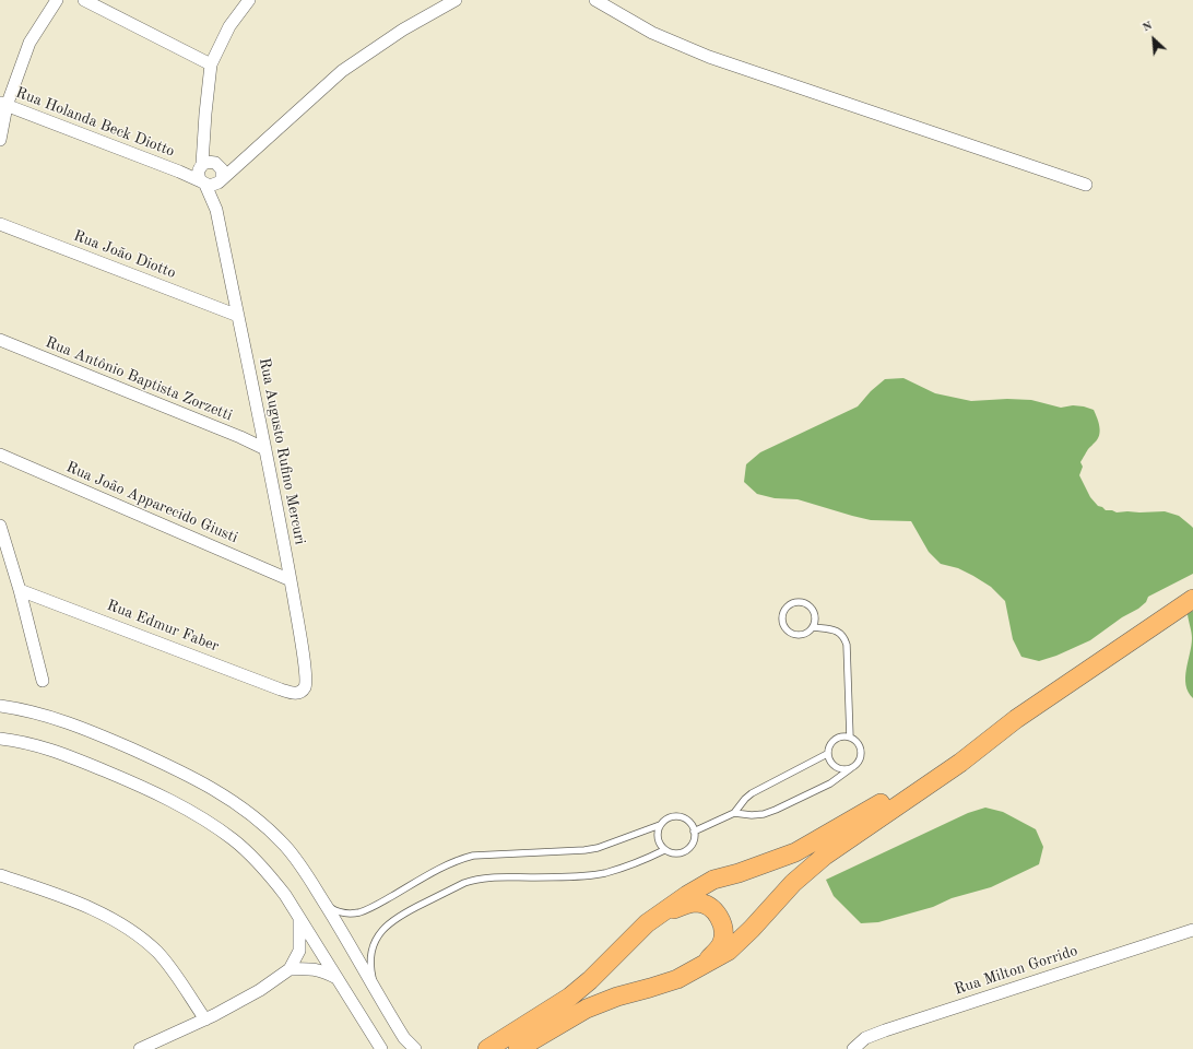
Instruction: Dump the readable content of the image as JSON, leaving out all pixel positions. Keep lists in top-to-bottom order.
{
  "streets": {
    "street": [
      "Rua Holanda Beck Diotto",
      "Rua João Diotto",
      "Rua Antônio Baptista Zorzetti",
      "Rua Augusto Rufino Mercuri",
      "Rua João Apparecido Giusti",
      "Rua Edmur Faber",
      "Rua Milton Gorrido"
    ]
  },
  "crossings": [
    ["Rua Holanda Beck Diotto", "Rua Augusto Rufino Mercuri"],
    ["Rua João Diotto", "Rua Augusto Rufino Mercuri"],
    ["Rua Antônio Baptista Zorzetti", "Rua Augusto Rufino Mercuri"],
    ["Rua Augusto Rufino Mercuri", "Rua João Apparecido Giusti"],
    ["Rua Augusto Rufino Mercuri", "Rua Edmur Faber"]
  ],
  "north": "top left"
}
